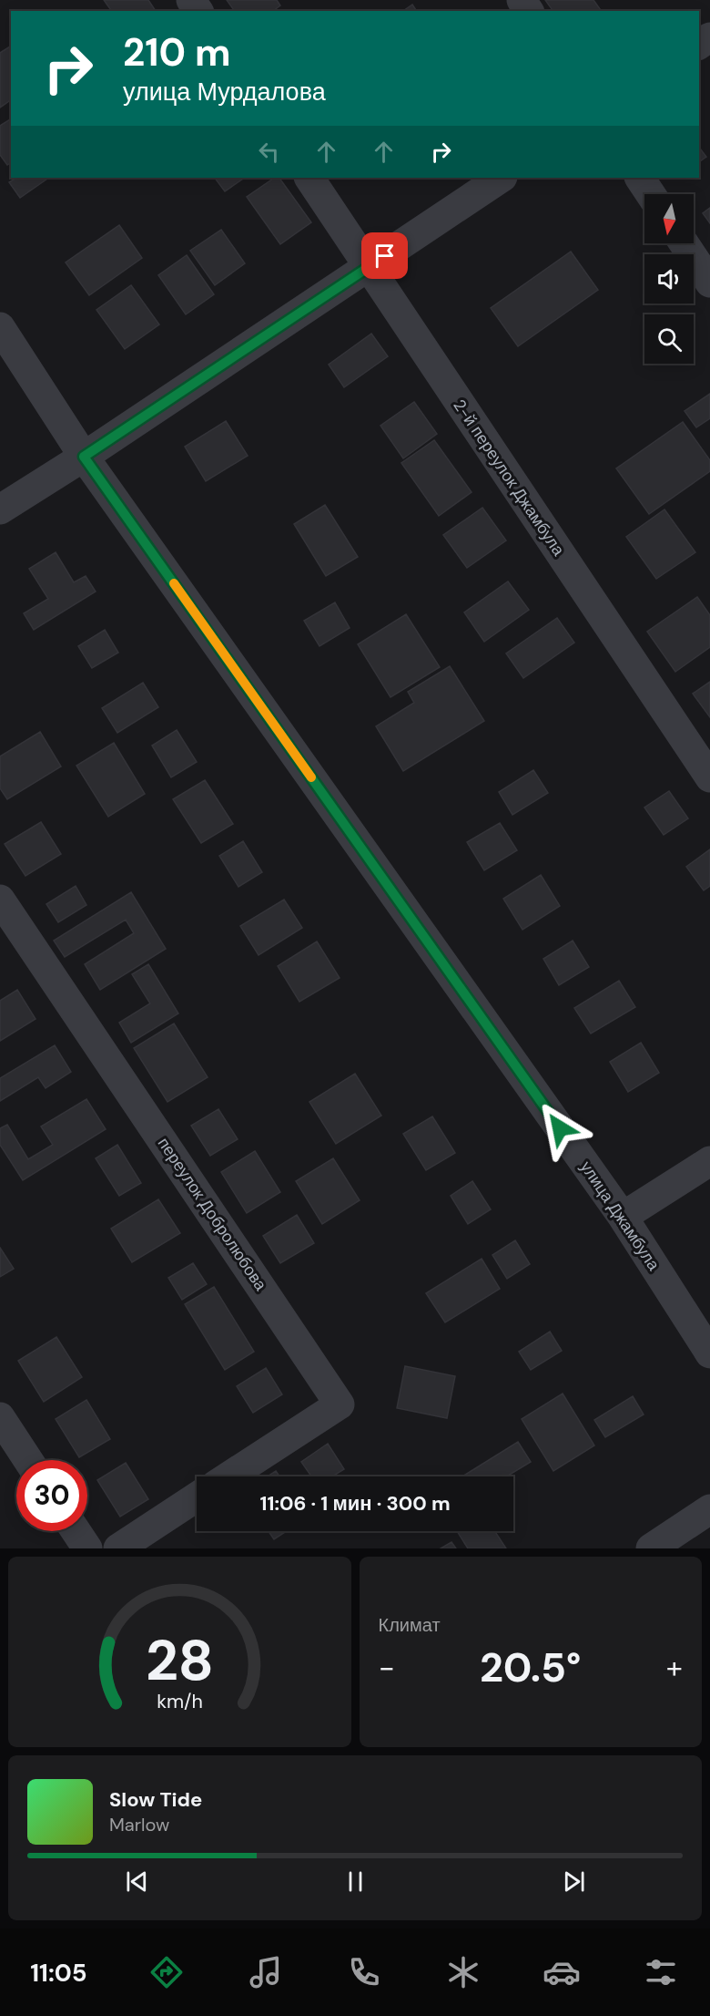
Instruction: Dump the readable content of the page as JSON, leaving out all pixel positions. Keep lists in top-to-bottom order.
{
  "streets": {
    "street": ["2-й переулок Джамбула", "переулок Добролюбова", "улица Джамбула"]
  },
  "north": "bottom",
  "page": {
    "turn": ["210 m", "улица Мурдалова"],
    "limit": "30",
    "trip": "11:06 · 1 мин · 300 m",
    "tile": "Климат",
    "heat": ["−", "20.5°", "+"],
    "song": ["Slow Tide", "Marlow"],
    "tabs": "11:05",
    "gauge": ["28", "km/h"]
  }
}
